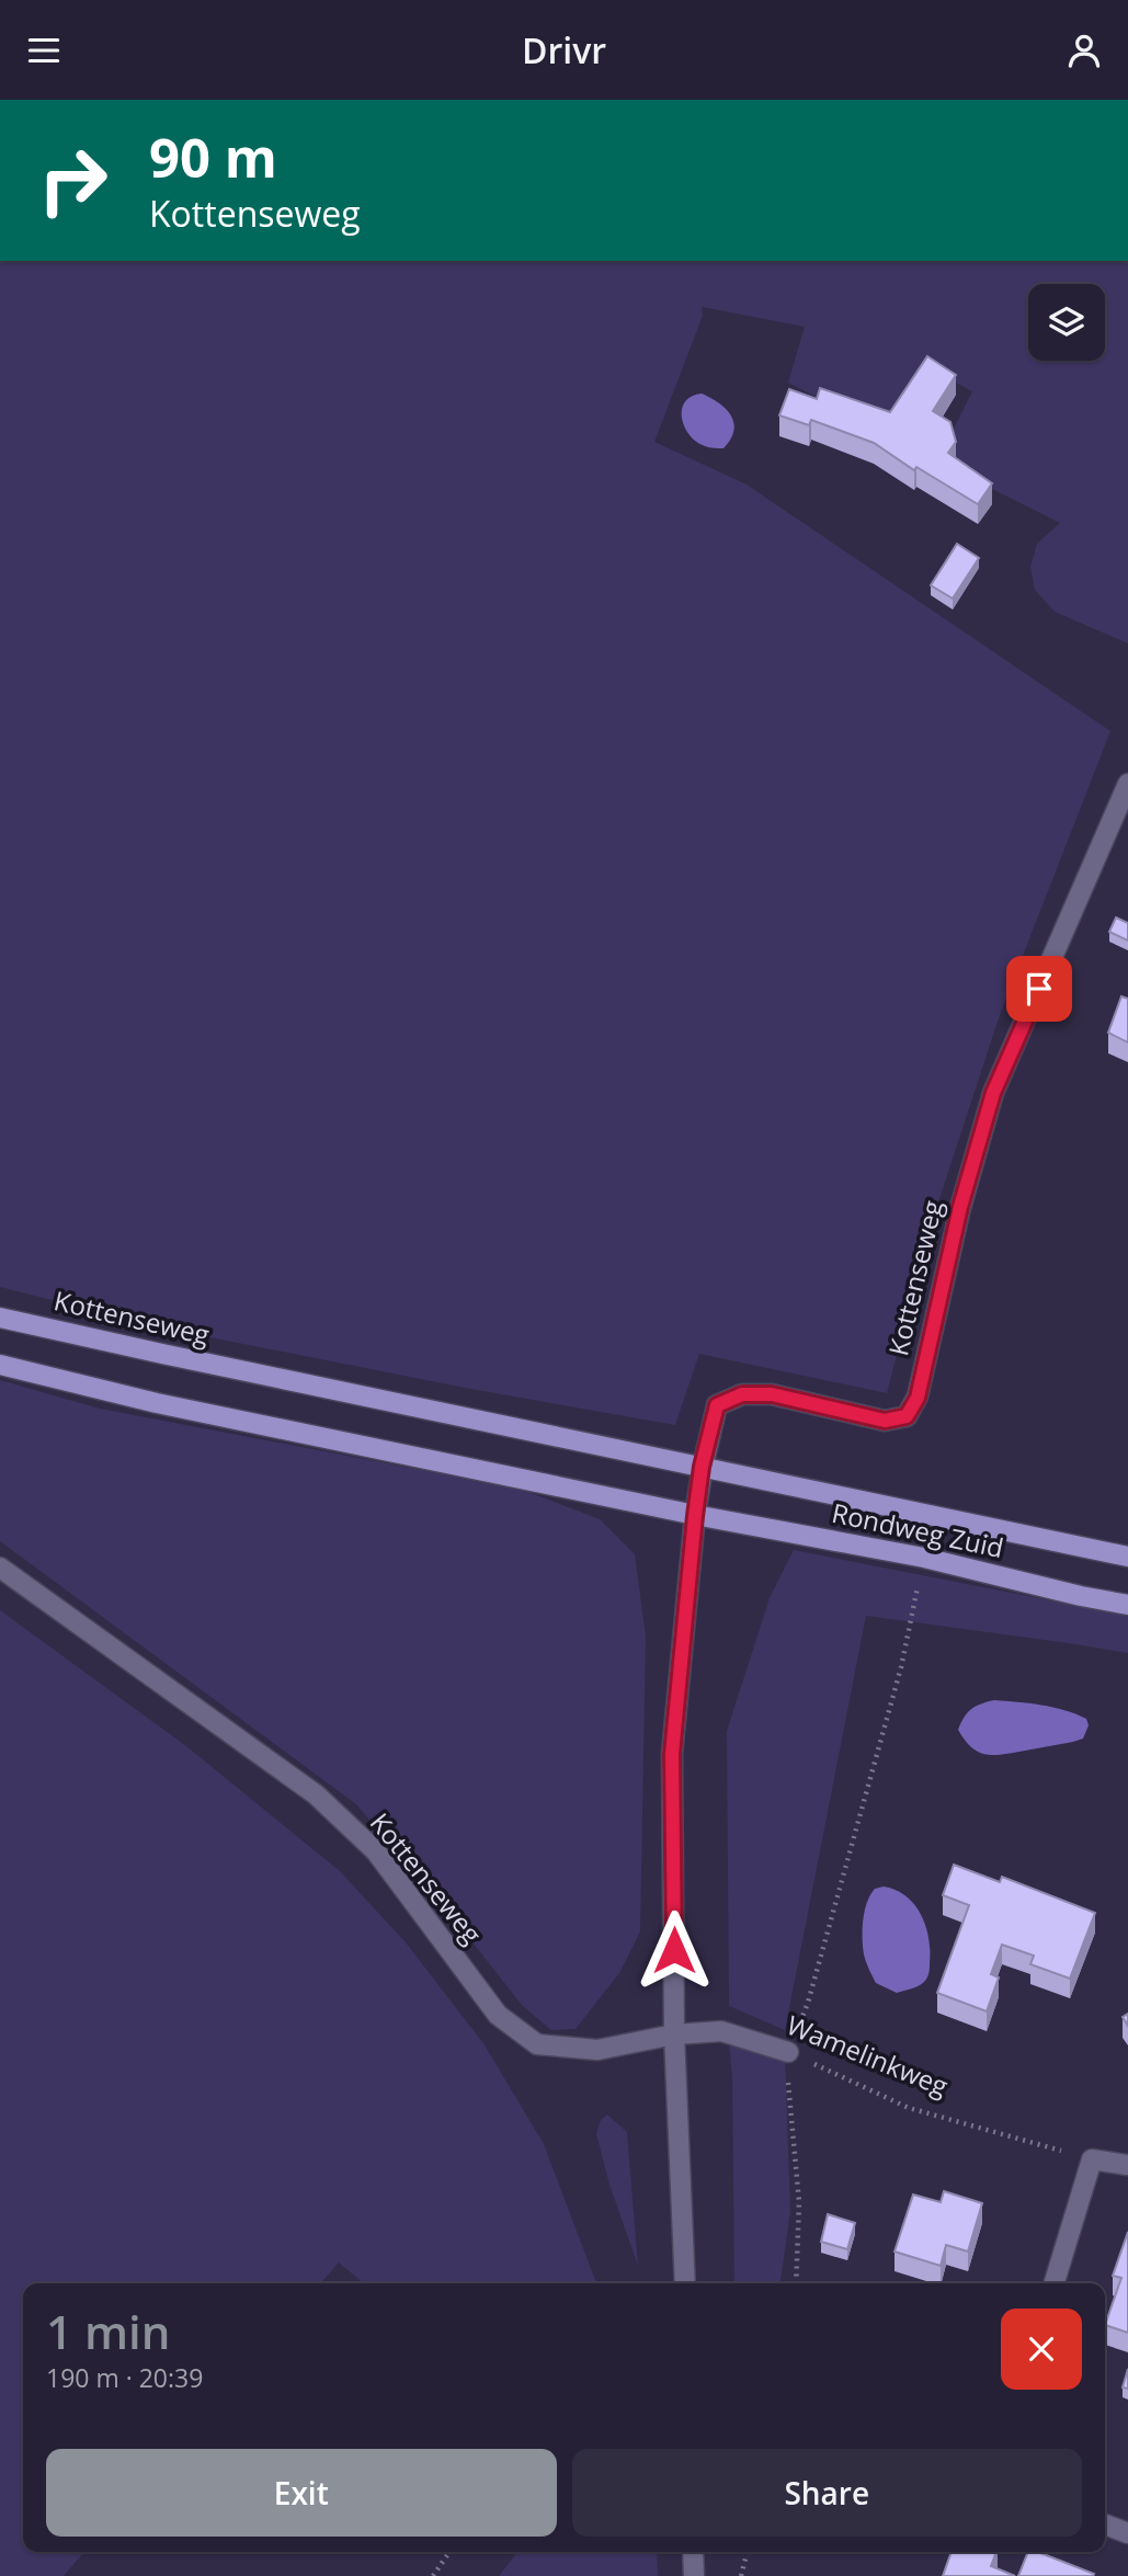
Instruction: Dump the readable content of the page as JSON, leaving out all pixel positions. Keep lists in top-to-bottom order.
{
  "streets": {
    "main road": ["Kottenseweg", "Rondweg Zuid"],
    "street": ["Wamelinkweg"]
  },
  "crossings": [
    ["Kottenseweg", "Rondweg Zuid"],
    ["Kottenseweg", "Wamelinkweg"]
  ],
  "page": {
    "header": "Drivr",
    "turn": ["90 m", "Kottenseweg"],
    "heading": ["1 min", "190 m · 20:39"],
    "buttons": ["Exit", "Share"]
  }
}
